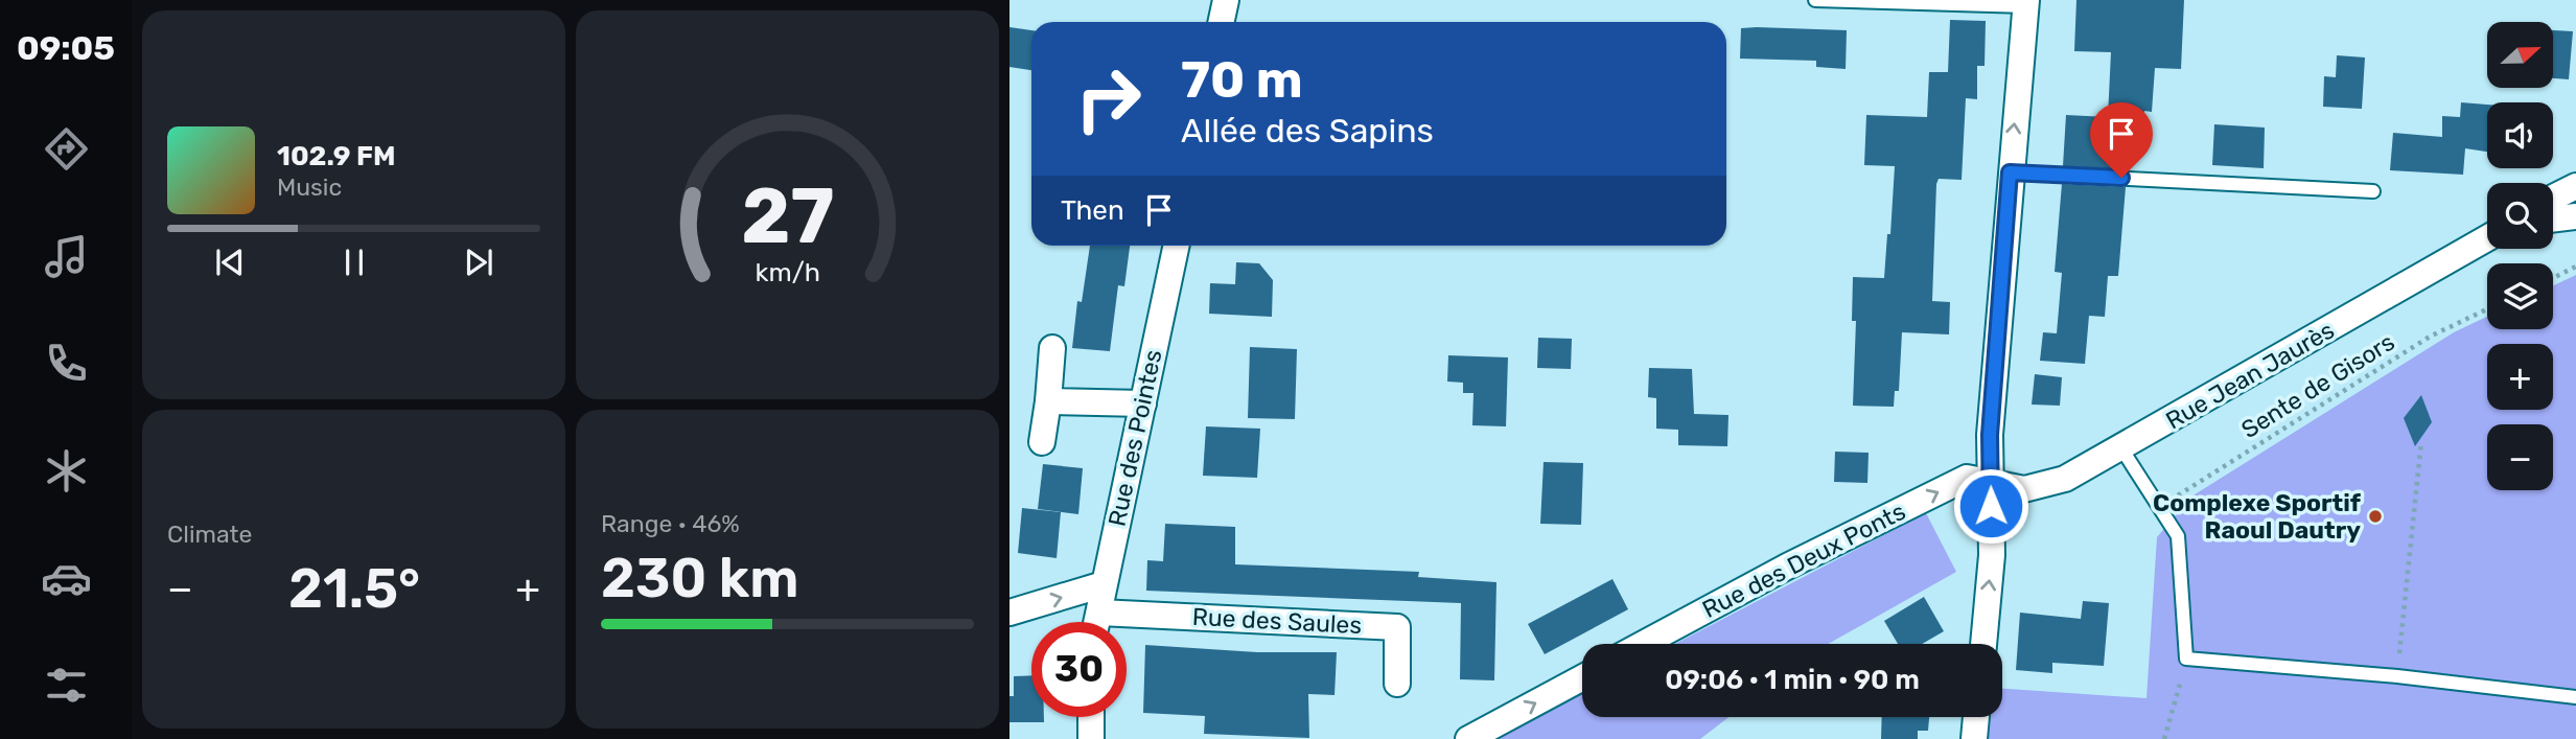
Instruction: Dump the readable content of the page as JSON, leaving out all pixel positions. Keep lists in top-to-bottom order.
{
  "streets": {
    "street": [
      "Rue Jean Jaurès",
      "Rue des Pointes",
      "Rue des Deux Ponts",
      "Rue des Saules"
    ],
    "path": ["Sente de Gisors"]
  },
  "crossings": [
    ["Rue Jean Jaurès", "Rue des Deux Ponts"],
    ["Rue des Pointes", "Rue des Saules"]
  ],
  "one_way": ["Rue des Deux Ponts"],
  "places": ["Complexe Sportif Raoul Dautry"],
  "north": "right",
  "page": {
    "tabs": "09:05",
    "map_buttons": ["+", "−"],
    "turn": ["70 m", "Allée des Sapins"],
    "song": ["102.9 FM", "Music"],
    "then": "Then",
    "tile": [
      "Climate",
      ["Range · 46%", "230 km"]
    ],
    "heat": ["−", "21.5°", "+"],
    "limit": "30",
    "trip": "09:06 · 1 min · 90 m",
    "gauge": ["27", "km/h"]
  }
}
